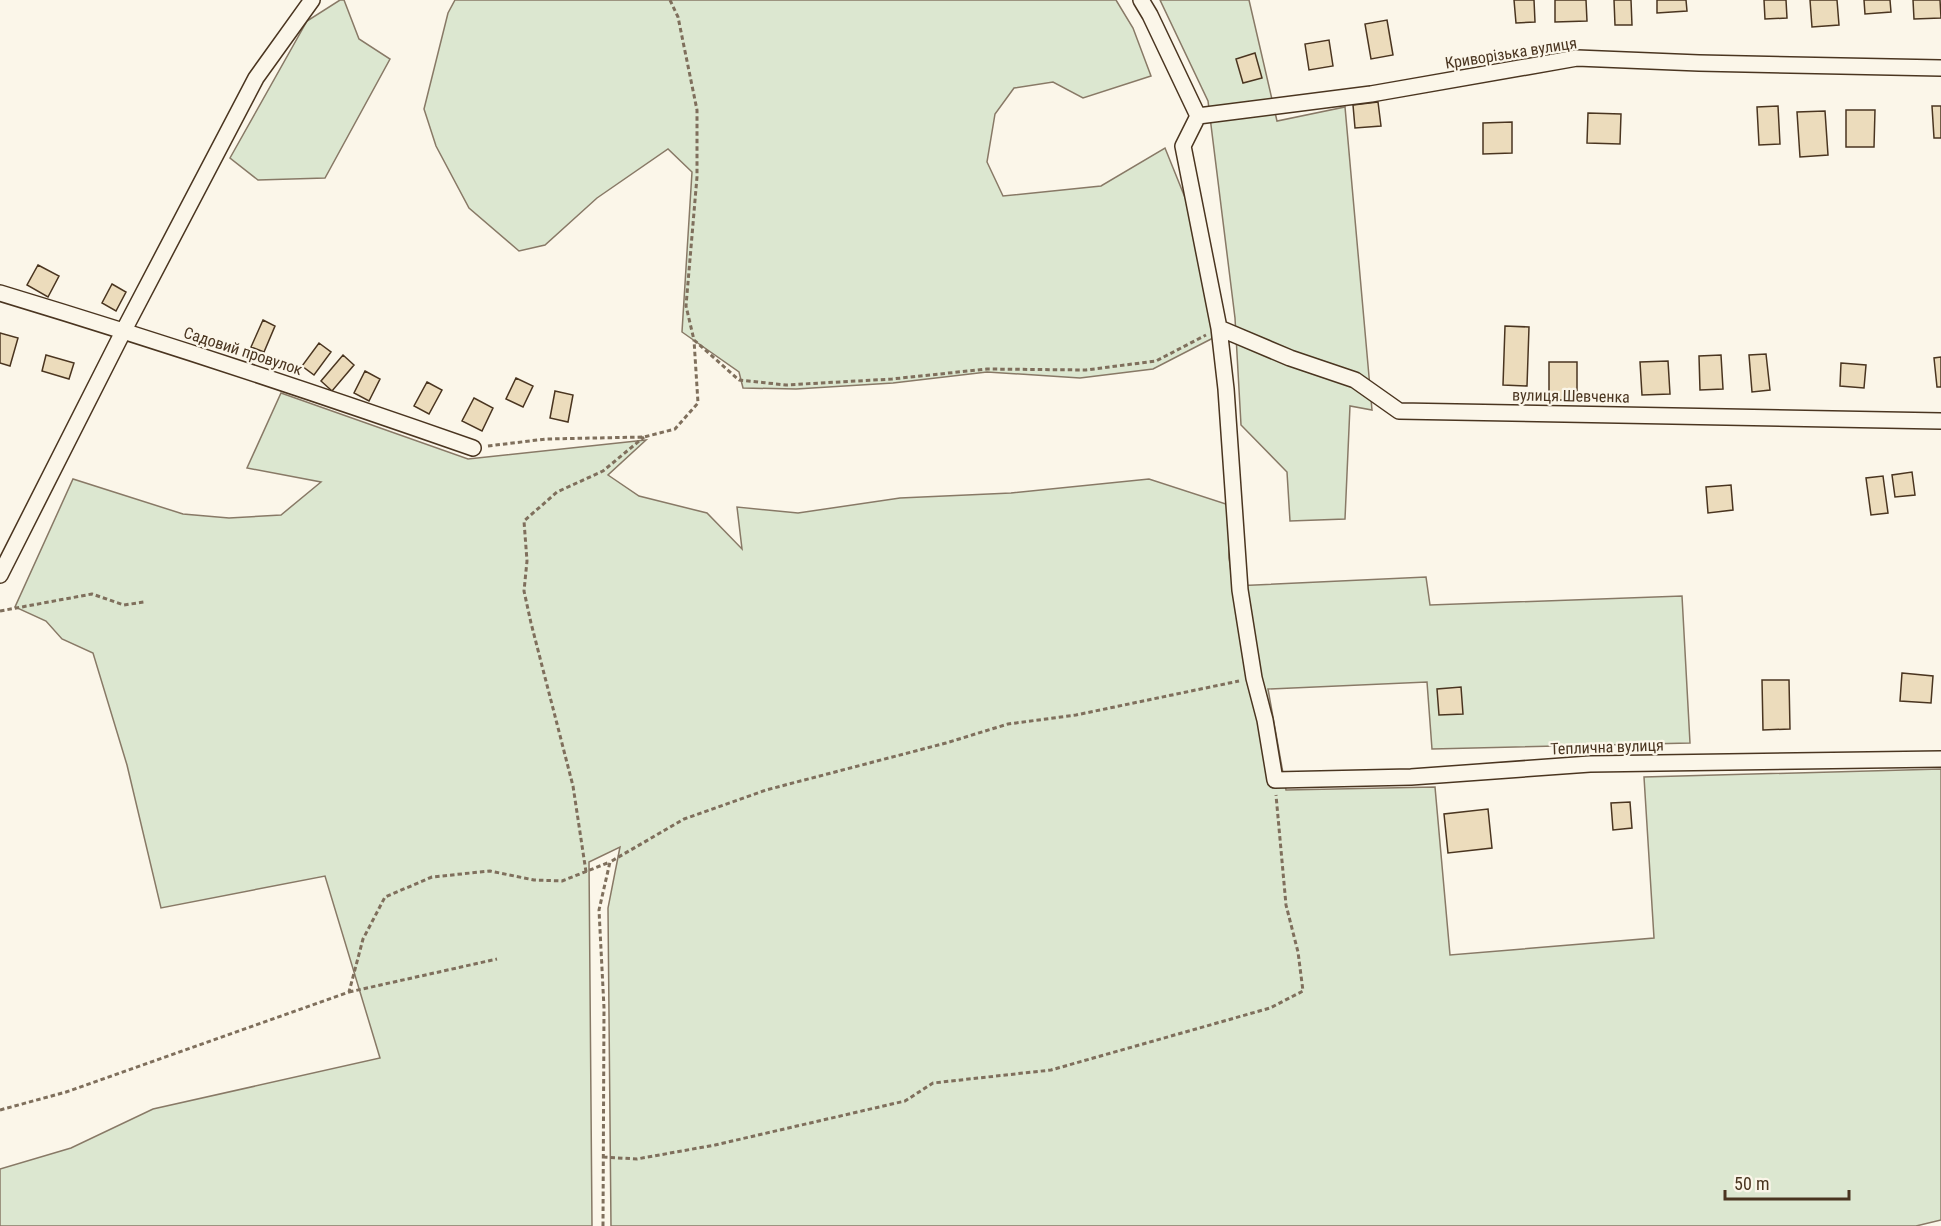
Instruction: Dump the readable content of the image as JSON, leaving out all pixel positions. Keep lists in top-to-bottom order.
{
  "streets": {
    "street": [
      "Криворізька вулиця",
      "Садовий провулок",
      "вулиця Шевченка",
      "Теплична вулиця"
    ]
  },
  "scale_bar": "50 m"
}
